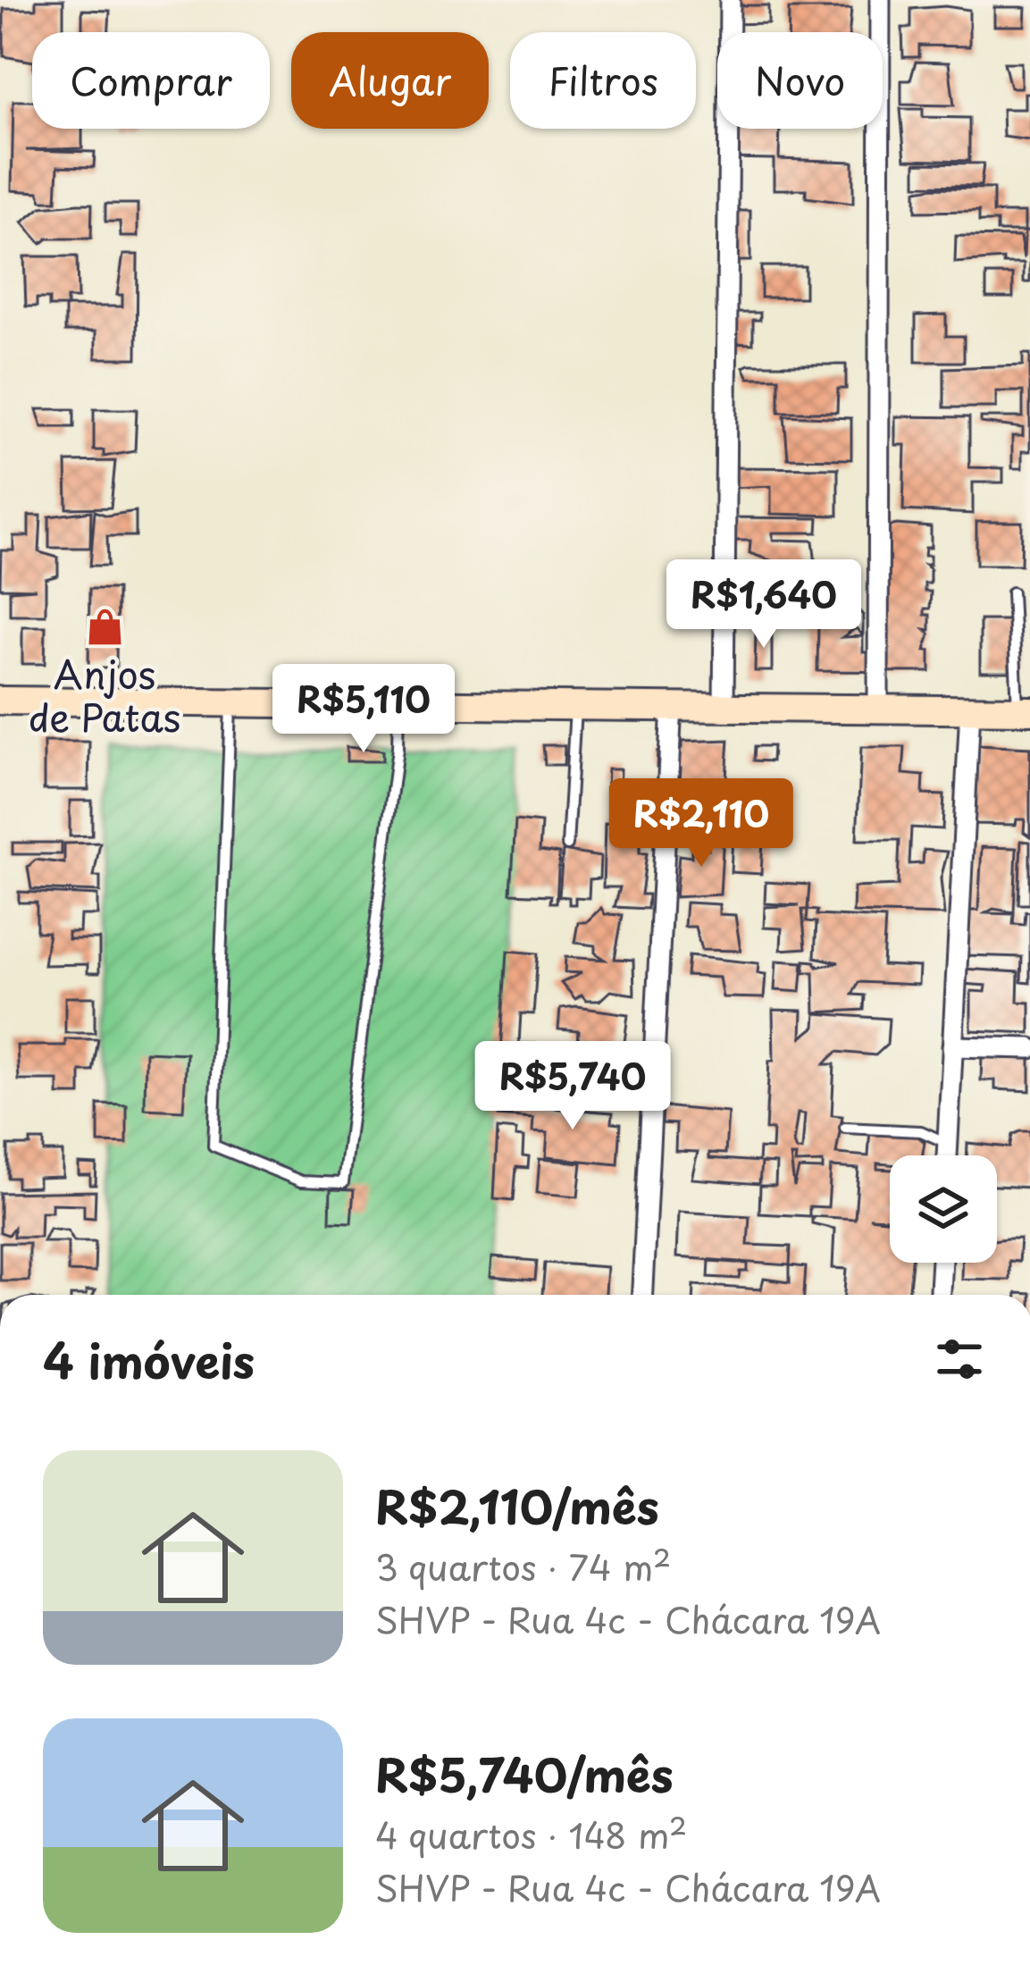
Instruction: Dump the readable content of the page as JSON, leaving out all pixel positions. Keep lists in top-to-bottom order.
{
  "places": {
    "shop": ["Anjos de Patas"]
  },
  "page": {
    "chip": [
      "Comprar",
      "Alugar",
      "Filtros",
      "Novo"
    ],
    "price": [
      "R$1,640",
      "R$5,110",
      "R$2,110",
      "R$5,740"
    ],
    "heading": "4 imóveis",
    "list": [
      {
        "name": "R$2,110/mês",
        "note": "3 quartos · 74 m² · SHVP - Rua 4c - Chácara 19A"
      },
      {
        "name": "R$5,740/mês",
        "note": "4 quartos · 148 m² · SHVP - Rua 4c - Chácara 19A"
      }
    ]
  }
}
